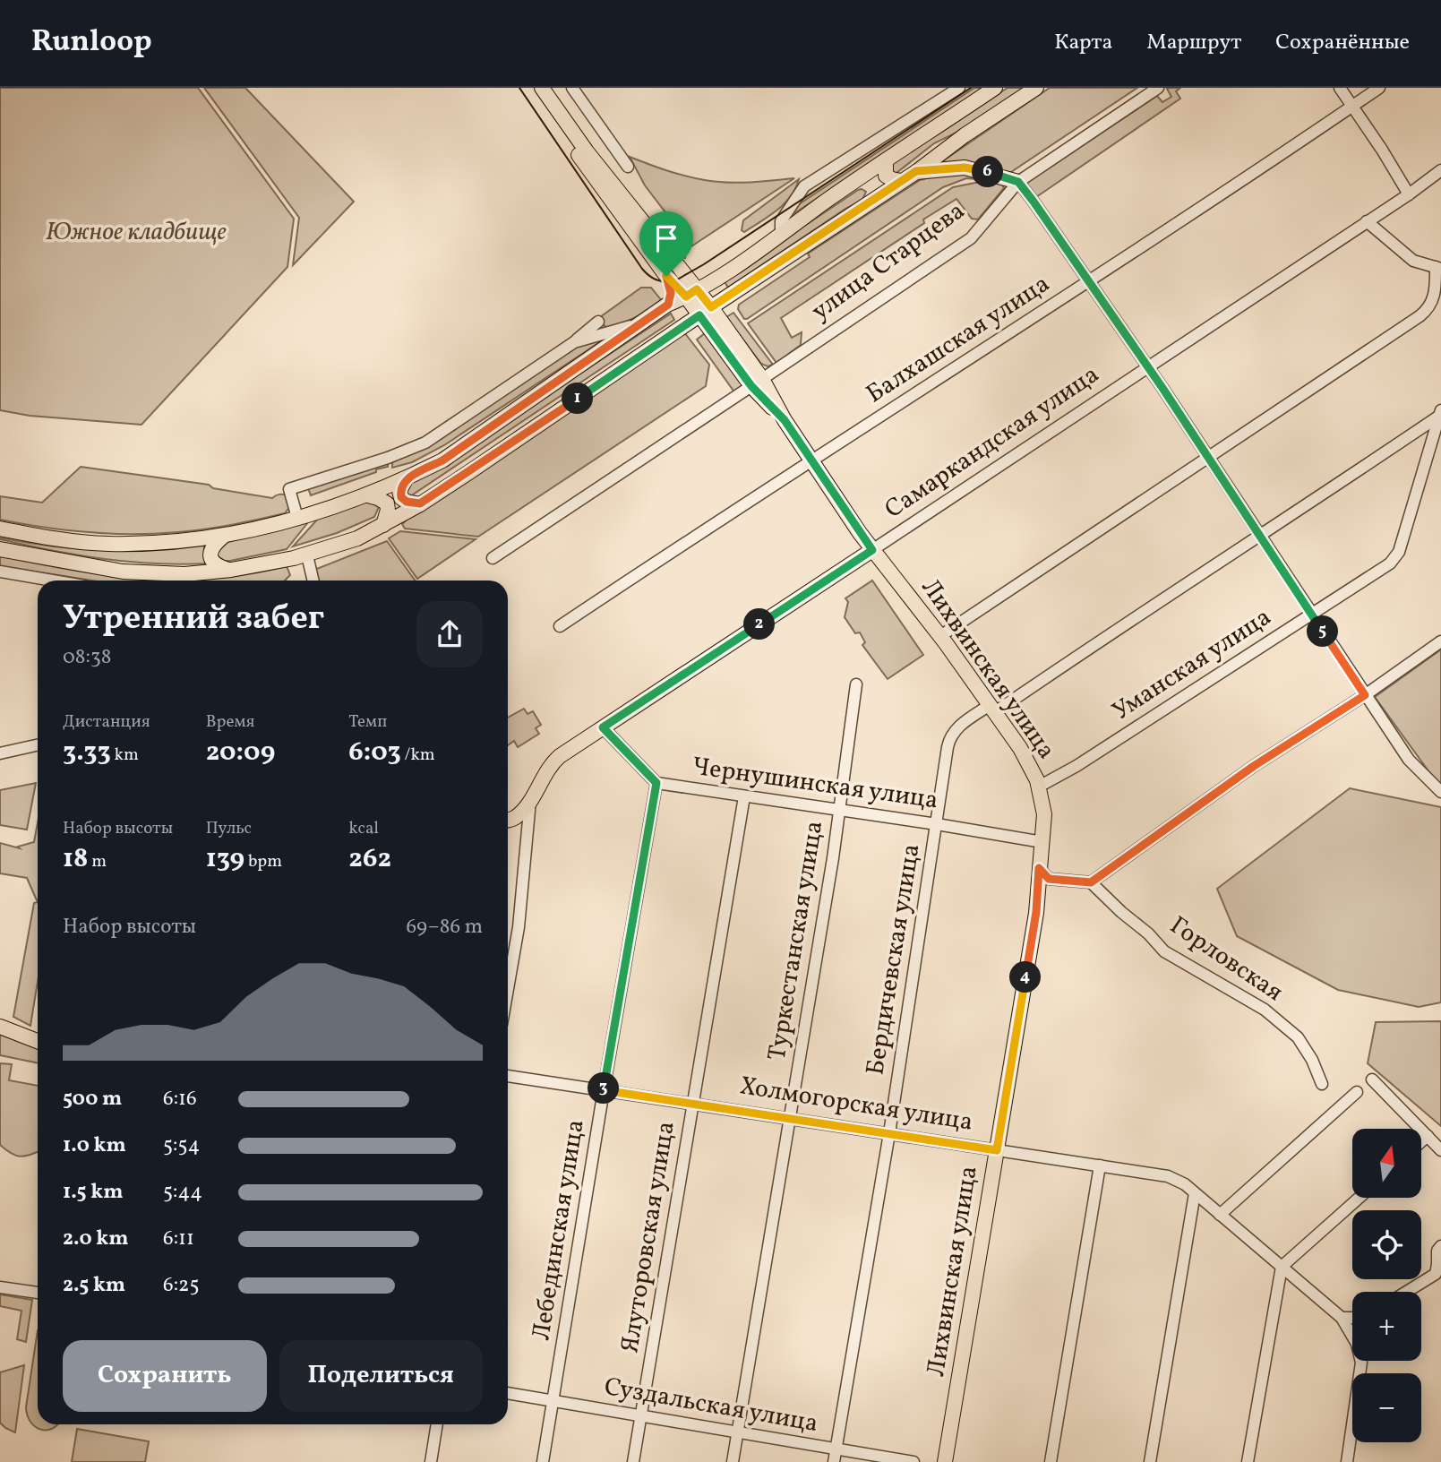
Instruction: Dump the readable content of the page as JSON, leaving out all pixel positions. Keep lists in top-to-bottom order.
{
  "streets": {
    "main road": ["Самаркандская улица", "Лихвинская улица"],
    "street": [
      "улица Старцева",
      "Балхашская улица",
      "Уманская улица",
      "Чернушинская улица",
      "Туркестанская улица",
      "Бердичевская улица",
      "Горловская",
      "Холмогорская улица",
      "Лебединская улица",
      "Ялуторовская улица",
      "Суздальская улица"
    ]
  },
  "crossings": [
    ["улица Старцева", "Лихвинская улица"],
    ["Балхашская улица", "Лихвинская улица"],
    ["Самаркандская улица", "Лихвинская улица"],
    ["Самаркандская улица", "Чернушинская улица"],
    ["Уманская улица", "Лихвинская улица"],
    ["Уманская улица", "Бердичевская улица"],
    ["Лихвинская улица", "Чернушинская улица"],
    ["Лихвинская улица", "Бердичевская улица"],
    ["Лихвинская улица", "Холмогорская улица"],
    ["Чернушинская улица", "Туркестанская улица"],
    ["Чернушинская улица", "Бердичевская улица"],
    ["Чернушинская улица", "Лебединская улица"],
    ["Чернушинская улица", "Ялуторовская улица"],
    ["Туркестанская улица", "Холмогорская улица"],
    ["Туркестанская улица", "Суздальская улица"],
    ["Бердичевская улица", "Холмогорская улица"],
    ["Бердичевская улица", "Суздальская улица"],
    ["Холмогорская улица", "Лебединская улица"],
    ["Холмогорская улица", "Ялуторовская улица"],
    ["Лебединская улица", "Суздальская улица"],
    ["Ялуторовская улица", "Суздальская улица"]
  ],
  "parks": ["Южное кладбище"],
  "north": "top",
  "page": {
    "header": "Runloop",
    "nav": ["Карта", "Маршрут", "Сохранённые"],
    "pins": [
      "6",
      "1",
      "2",
      "5",
      "4",
      "3"
    ],
    "heading": ["Утренний забег", "08:38"],
    "stats": [
      ["Дистанция", "3.33 km"],
      ["Время", "20:09"],
      ["Темп", "6:03 /km"],
      ["Набор высоты", "18 m"],
      ["Пульс", "139 bpm"],
      ["kcal", "262"]
    ],
    "chart": ["Набор высоты", "69–86 m"],
    "list": [
      {
        "name": "500 m",
        "note": "6:16"
      },
      {
        "name": "1.0 km",
        "note": "5:54"
      },
      {
        "name": "1.5 km",
        "note": "5:44"
      },
      {
        "name": "2.0 km",
        "note": "6:11"
      },
      {
        "name": "2.5 km",
        "note": "6:25"
      }
    ],
    "map_buttons": ["+", "−"],
    "buttons": ["Сохранить", "Поделиться"]
  }
}
